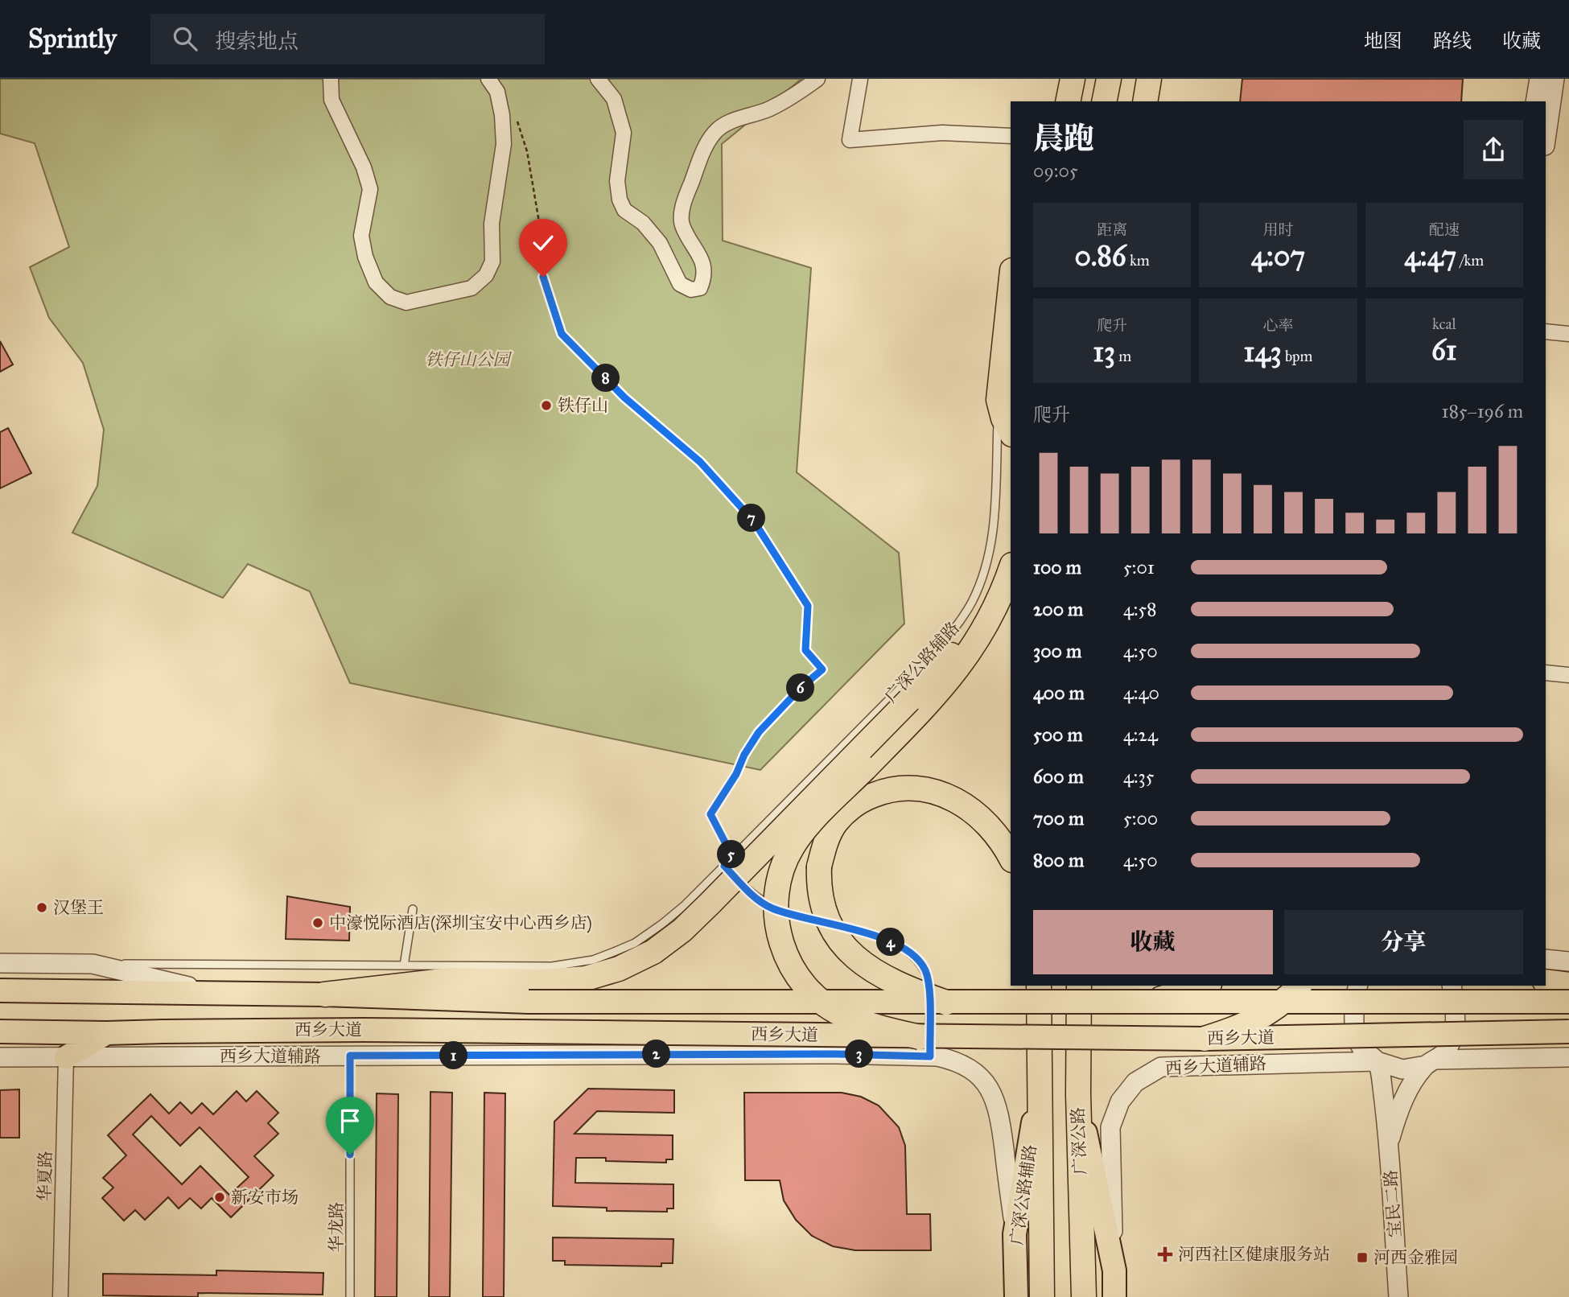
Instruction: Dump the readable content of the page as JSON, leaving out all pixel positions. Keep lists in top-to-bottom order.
{
  "streets": {
    "highway": ["广深公路"],
    "main road": ["广深公路辅路", "西乡大道"],
    "street": ["西乡大道辅路", "华夏路", "宝民二路"],
    "lane": ["华龙路"]
  },
  "crossings": [
    ["广深公路辅路", "西乡大道辅路"],
    ["西乡大道", "西乡大道辅路"],
    ["西乡大道辅路", "华夏路"],
    ["西乡大道辅路", "宝民二路"],
    ["西乡大道辅路", "华龙路"]
  ],
  "parks": ["铁仔山公园"],
  "places": {
    "other": [
      "铁仔山",
      "汉堡王",
      "中濠悦际酒店(深圳宝安中心西乡店)",
      "新安市场"
    ],
    "health": ["河西社区健康服务站"],
    "transit": ["河西金雅园"]
  },
  "page": {
    "header": "Sprintly",
    "search": "搜索地点",
    "nav": ["地图", "路线", "收藏"],
    "heading": ["晨跑", "09:05"],
    "stats": [
      ["距离", "0.86 km"],
      ["用时", "4:07"],
      ["配速", "4:47 /km"],
      ["爬升", "13 m"],
      ["心率", "143 bpm"],
      ["kcal", "61"]
    ],
    "pins": [
      "8",
      "7",
      "6",
      "5",
      "4",
      "2",
      "3",
      "1"
    ],
    "chart": ["爬升", "185–196 m"],
    "list": [
      {
        "name": "100 m",
        "note": "5:01"
      },
      {
        "name": "200 m",
        "note": "4:58"
      },
      {
        "name": "300 m",
        "note": "4:50"
      },
      {
        "name": "400 m",
        "note": "4:40"
      },
      {
        "name": "500 m",
        "note": "4:24"
      },
      {
        "name": "600 m",
        "note": "4:35"
      },
      {
        "name": "700 m",
        "note": "5:00"
      },
      {
        "name": "800 m",
        "note": "4:50"
      }
    ],
    "buttons": ["收藏", "分享"]
  }
}
